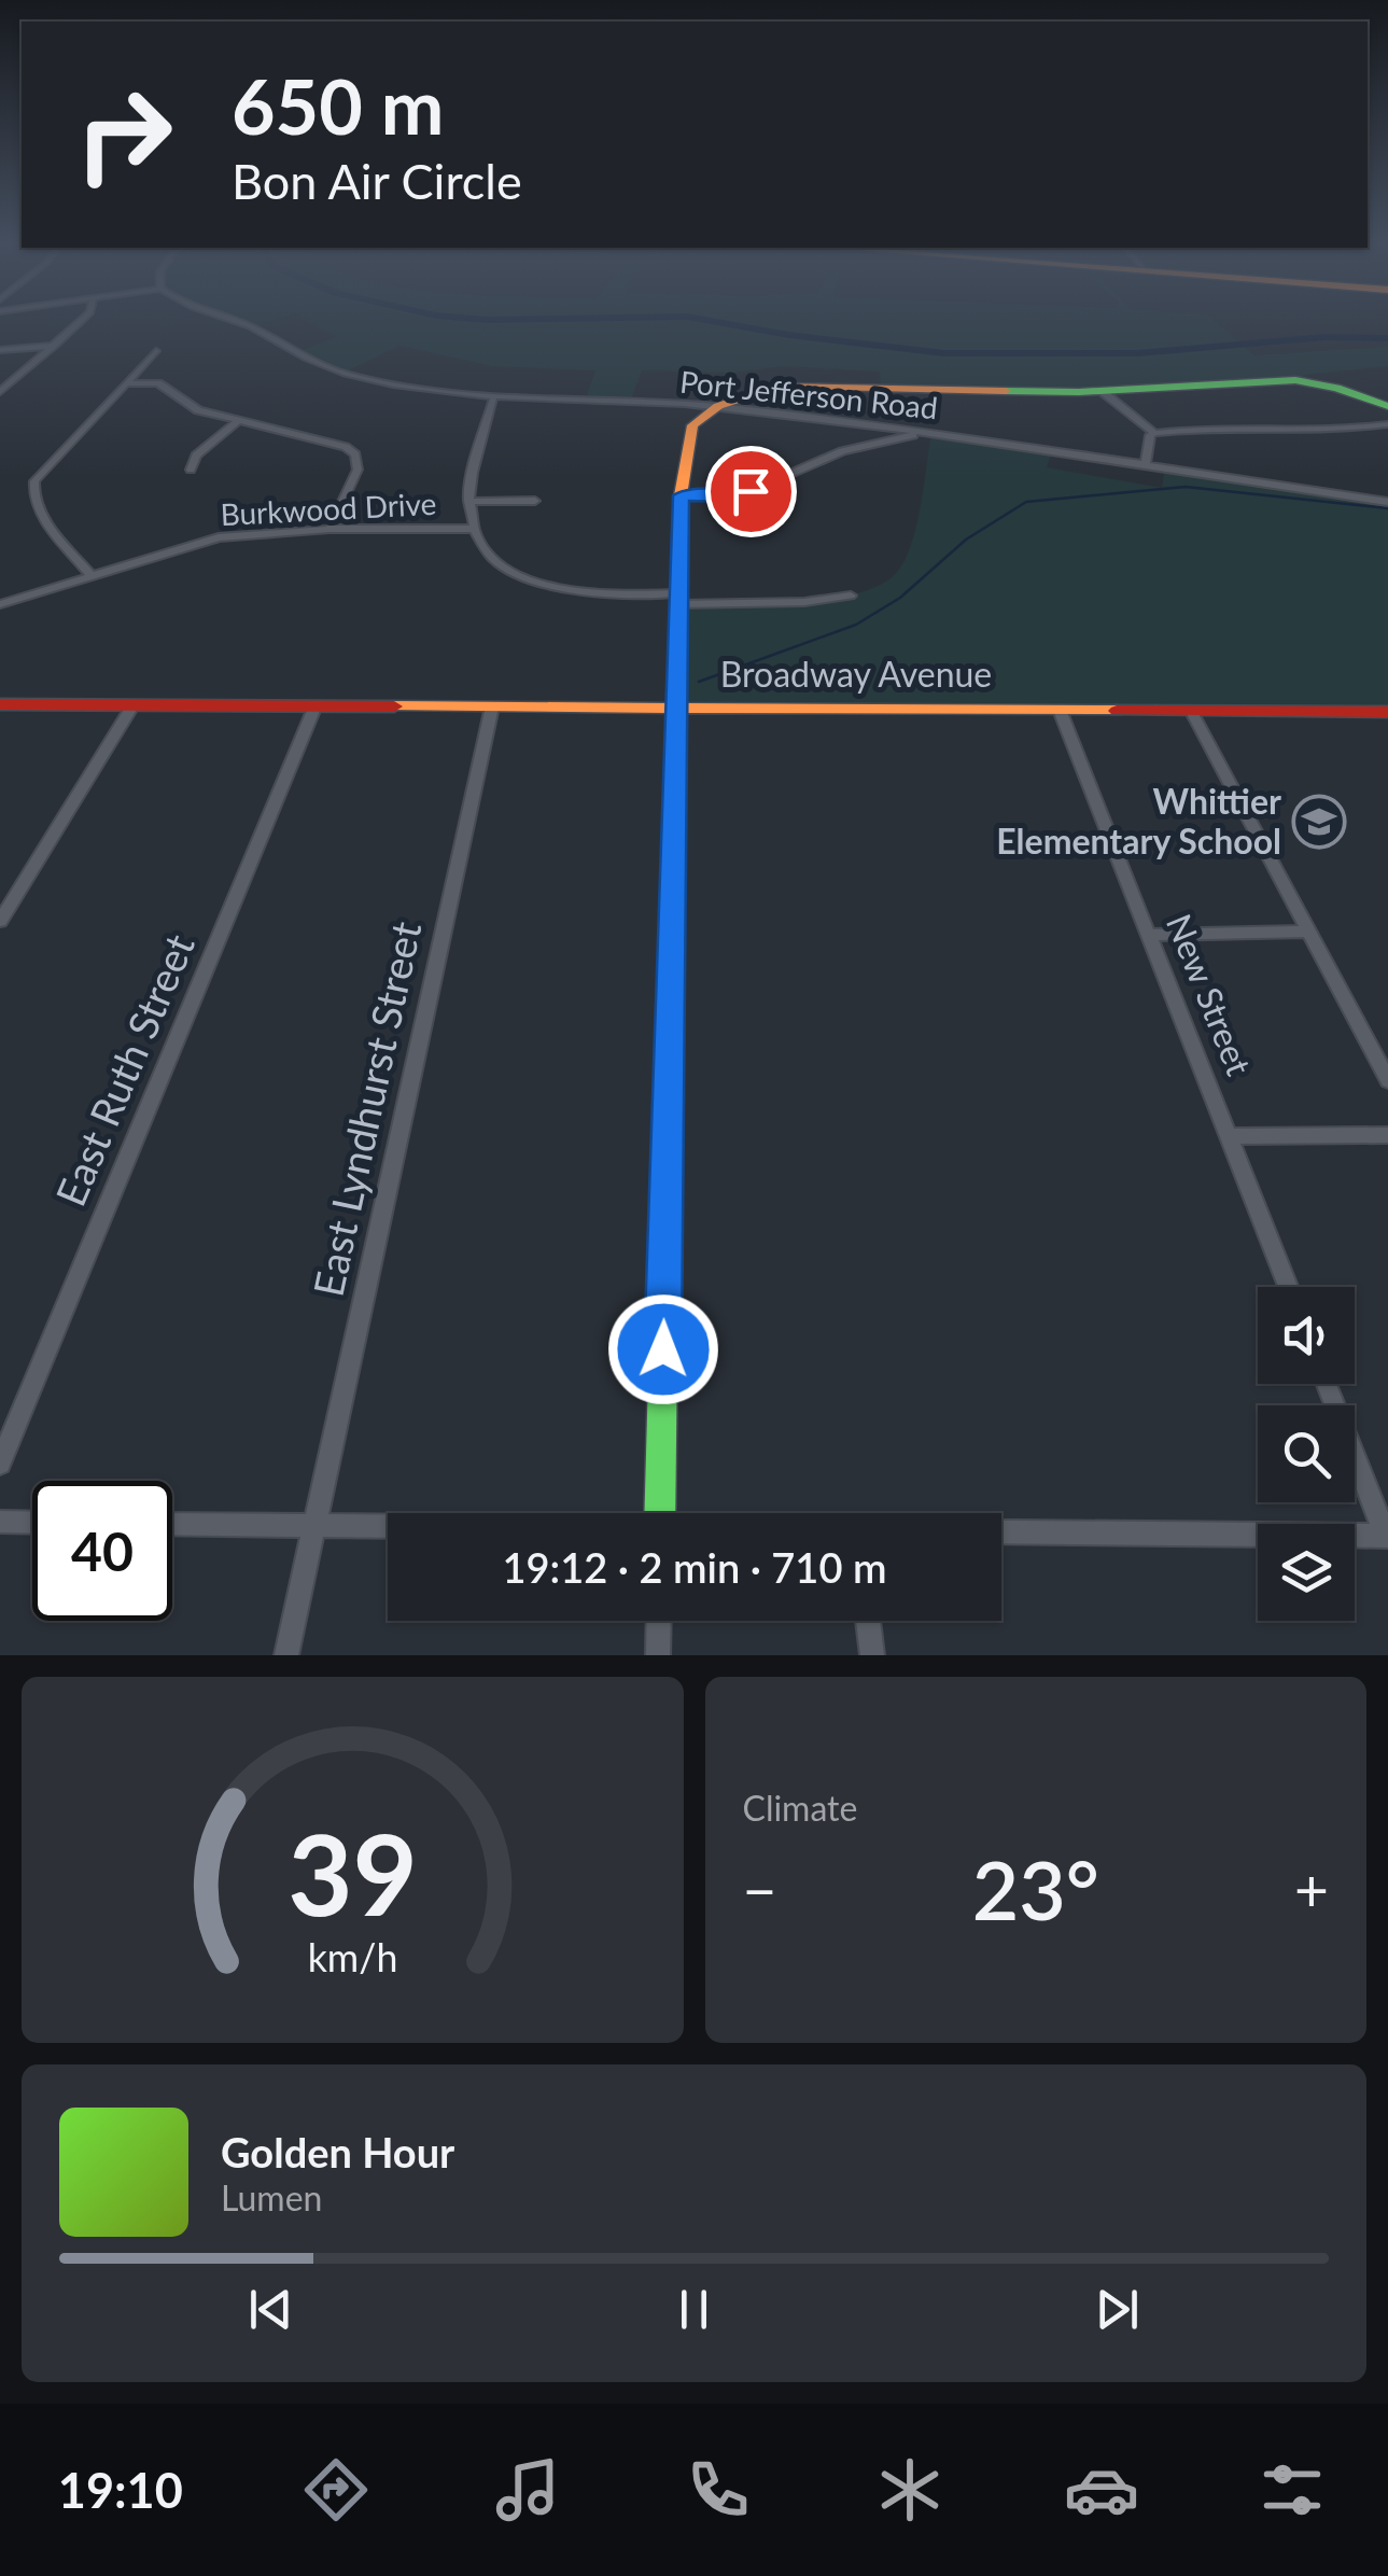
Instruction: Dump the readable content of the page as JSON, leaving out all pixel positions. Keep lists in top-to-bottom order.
{
  "streets": {
    "street": [
      "Port Jefferson Road",
      "Burkwood Drive",
      "Broadway Avenue",
      "New Street",
      "East Ruth Street",
      "East Lyndhurst Street"
    ]
  },
  "crossings": [
    ["Broadway Avenue", "New Street"],
    ["Broadway Avenue", "East Ruth Street"],
    ["Broadway Avenue", "East Lyndhurst Street"]
  ],
  "places": {
    "school or university": ["Whittier Elementary School"]
  },
  "page": {
    "turn": ["650 m", "Bon Air Circle"],
    "limit": "40",
    "trip": "19:12 · 2 min · 710 m",
    "tile": "Climate",
    "heat": ["−", "23°", "+"],
    "song": ["Golden Hour", "Lumen"],
    "tabs": "19:10",
    "gauge": ["39", "km/h"]
  }
}
